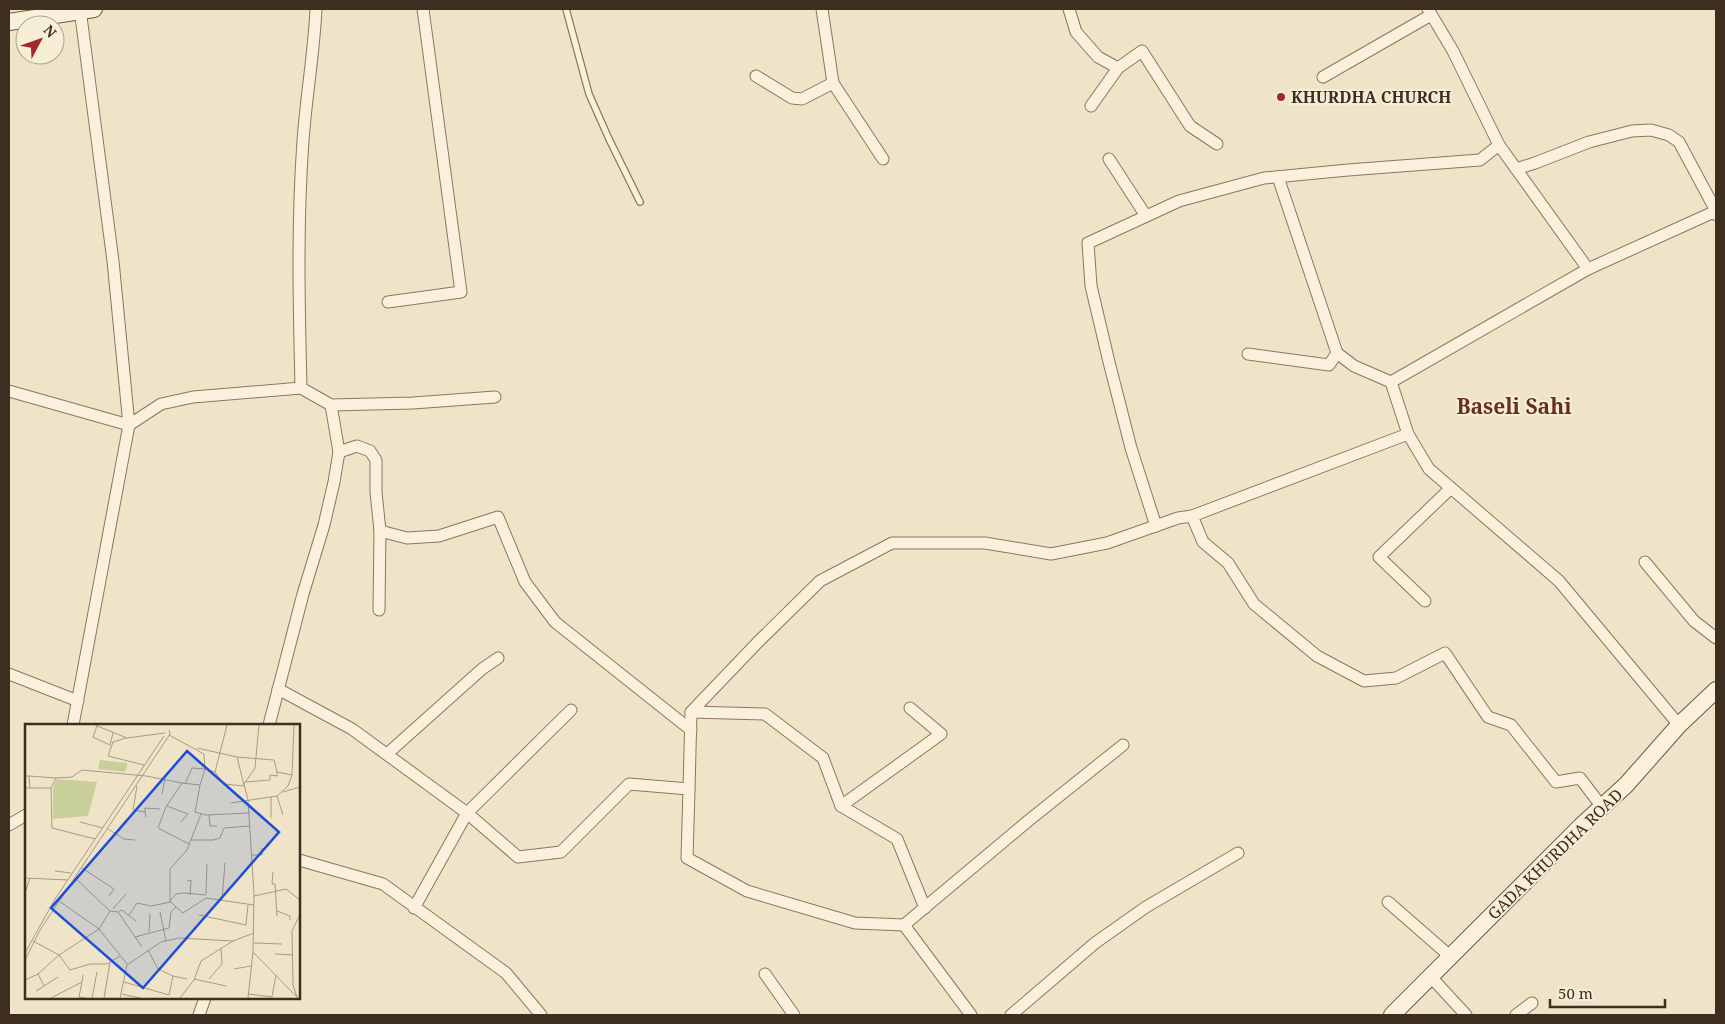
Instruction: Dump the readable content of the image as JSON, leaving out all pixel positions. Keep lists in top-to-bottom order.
{
  "streets": {
    "main road": ["GADA KHURDHA ROAD"]
  },
  "districts": ["Baseli Sahi"],
  "places": ["KHURDHA CHURCH"],
  "scale_bar": "50 m",
  "north": "top right"
}
